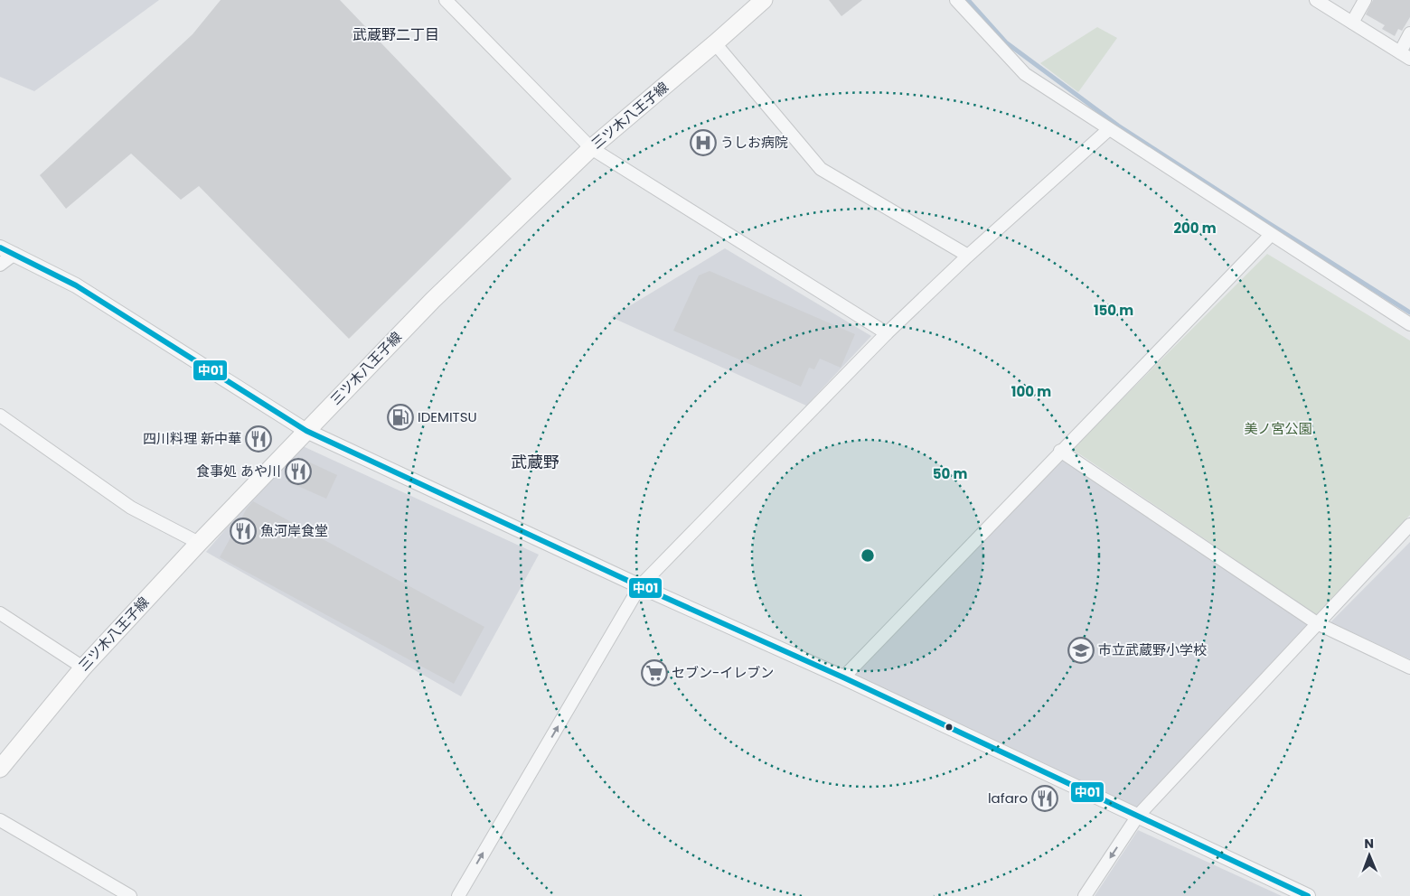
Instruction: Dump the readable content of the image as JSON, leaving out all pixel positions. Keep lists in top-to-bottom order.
{
  "streets": {
    "main road": ["三ツ木八王子線"]
  },
  "districts": ["武蔵野二丁目", "武蔵野"],
  "parks": ["美ノ宮公園"],
  "places": {
    "hospital": ["うしお病院"],
    "fuel station": ["IDEMITSU"],
    "restaurant": [
      "四川料理 新中華",
      "食事処 あや川",
      "魚河岸食堂",
      "lafaro"
    ],
    "school or university": ["市立武蔵野小学校"],
    "supermarket": ["セブン-イレブン"]
  },
  "lines": ["transit line 中01"],
  "north": "top",
  "rings": [
    "200 m",
    "150 m",
    "100 m",
    "50 m"
  ]
}
